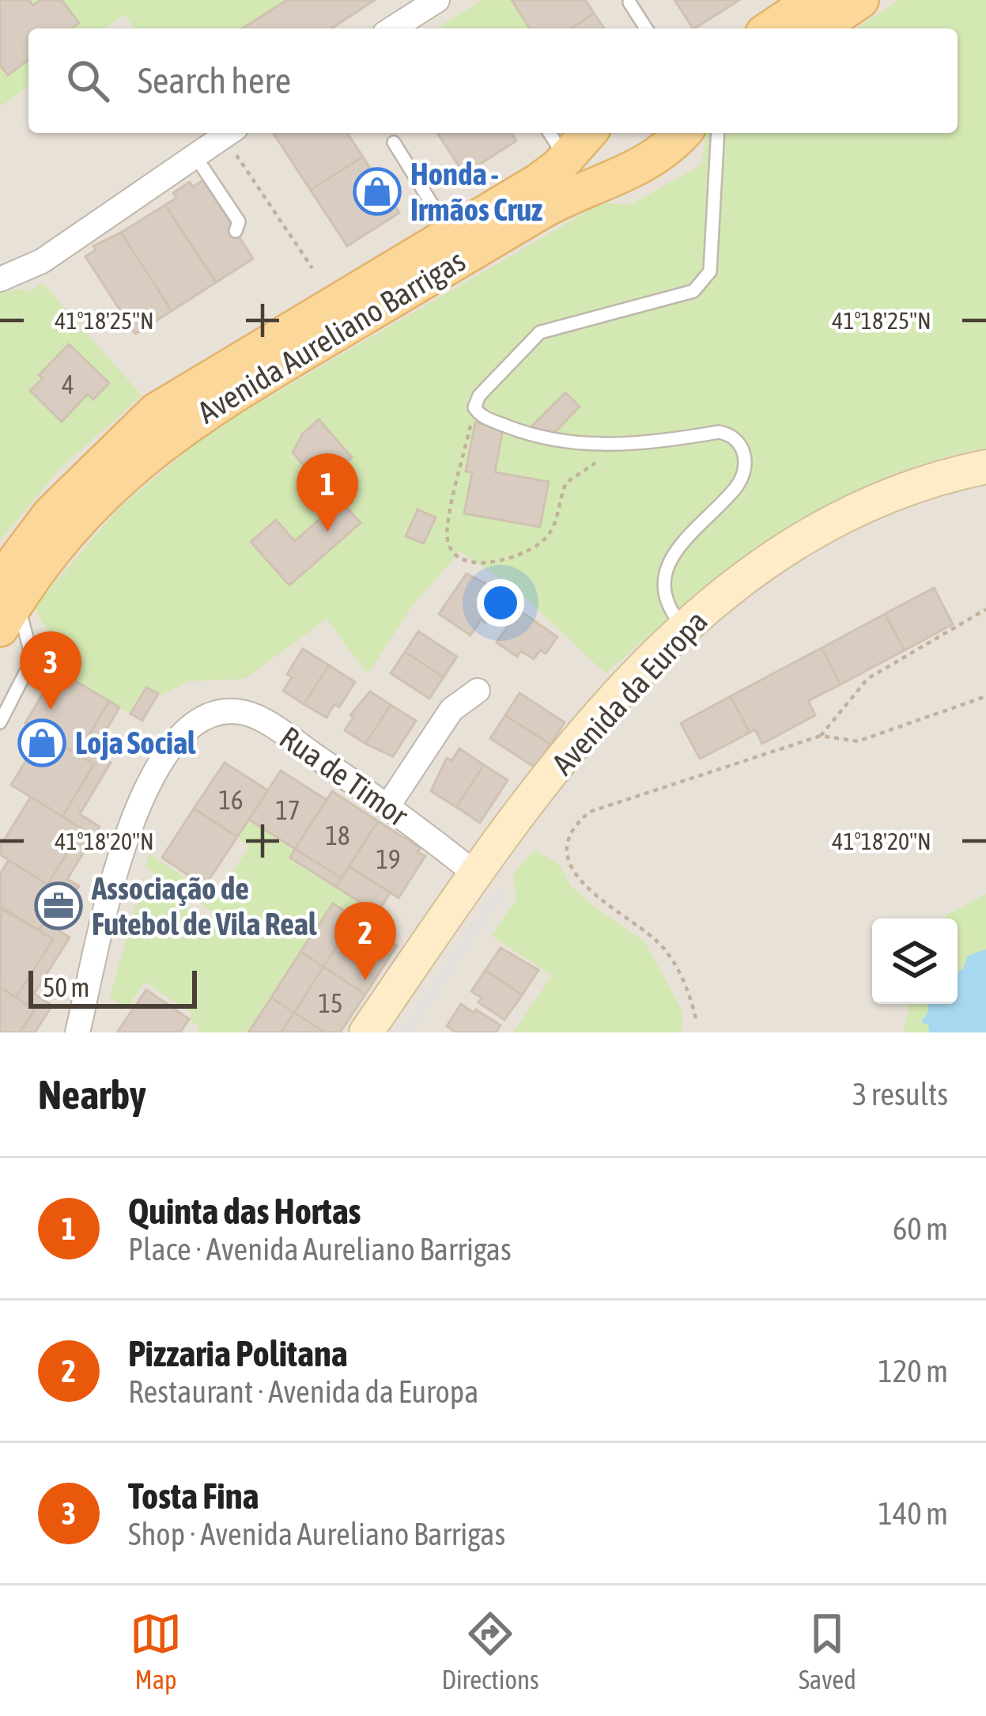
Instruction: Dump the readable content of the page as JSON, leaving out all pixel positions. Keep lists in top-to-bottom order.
{
  "streets": {
    "main road": ["Avenida Aureliano Barrigas", "Avenida da Europa"],
    "street": ["Rua de Timor"]
  },
  "crossings": [
    ["Avenida da Europa", "Rua de Timor"]
  ],
  "places": {
    "shop": ["Honda - Irmãos Cruz", "Loja Social"],
    "office": ["Associação de Futebol de Vila Real"]
  },
  "house_numbers": [
    "4",
    "16",
    "17",
    "18",
    "19",
    "15"
  ],
  "scale_bar": "50 m",
  "page": {
    "search": "Search here",
    "pins": ["1", "3", "2"],
    "scale": "50 m",
    "heading": ["Nearby", "3 results"],
    "list": [
      {
        "mark": "1",
        "name": "Quinta das Hortas",
        "note": "Place · Avenida Aureliano Barrigas",
        "value": "60 m"
      },
      {
        "mark": "2",
        "name": "Pizzaria Politana",
        "note": "Restaurant · Avenida da Europa",
        "value": "120 m"
      },
      {
        "mark": "3",
        "name": "Tosta Fina",
        "note": "Shop · Avenida Aureliano Barrigas",
        "value": "140 m"
      }
    ],
    "nav": ["Map", "Directions", "Saved"]
  },
  "coordinates": ["41°18'25\"N", "41°18'20\"N"]
}
